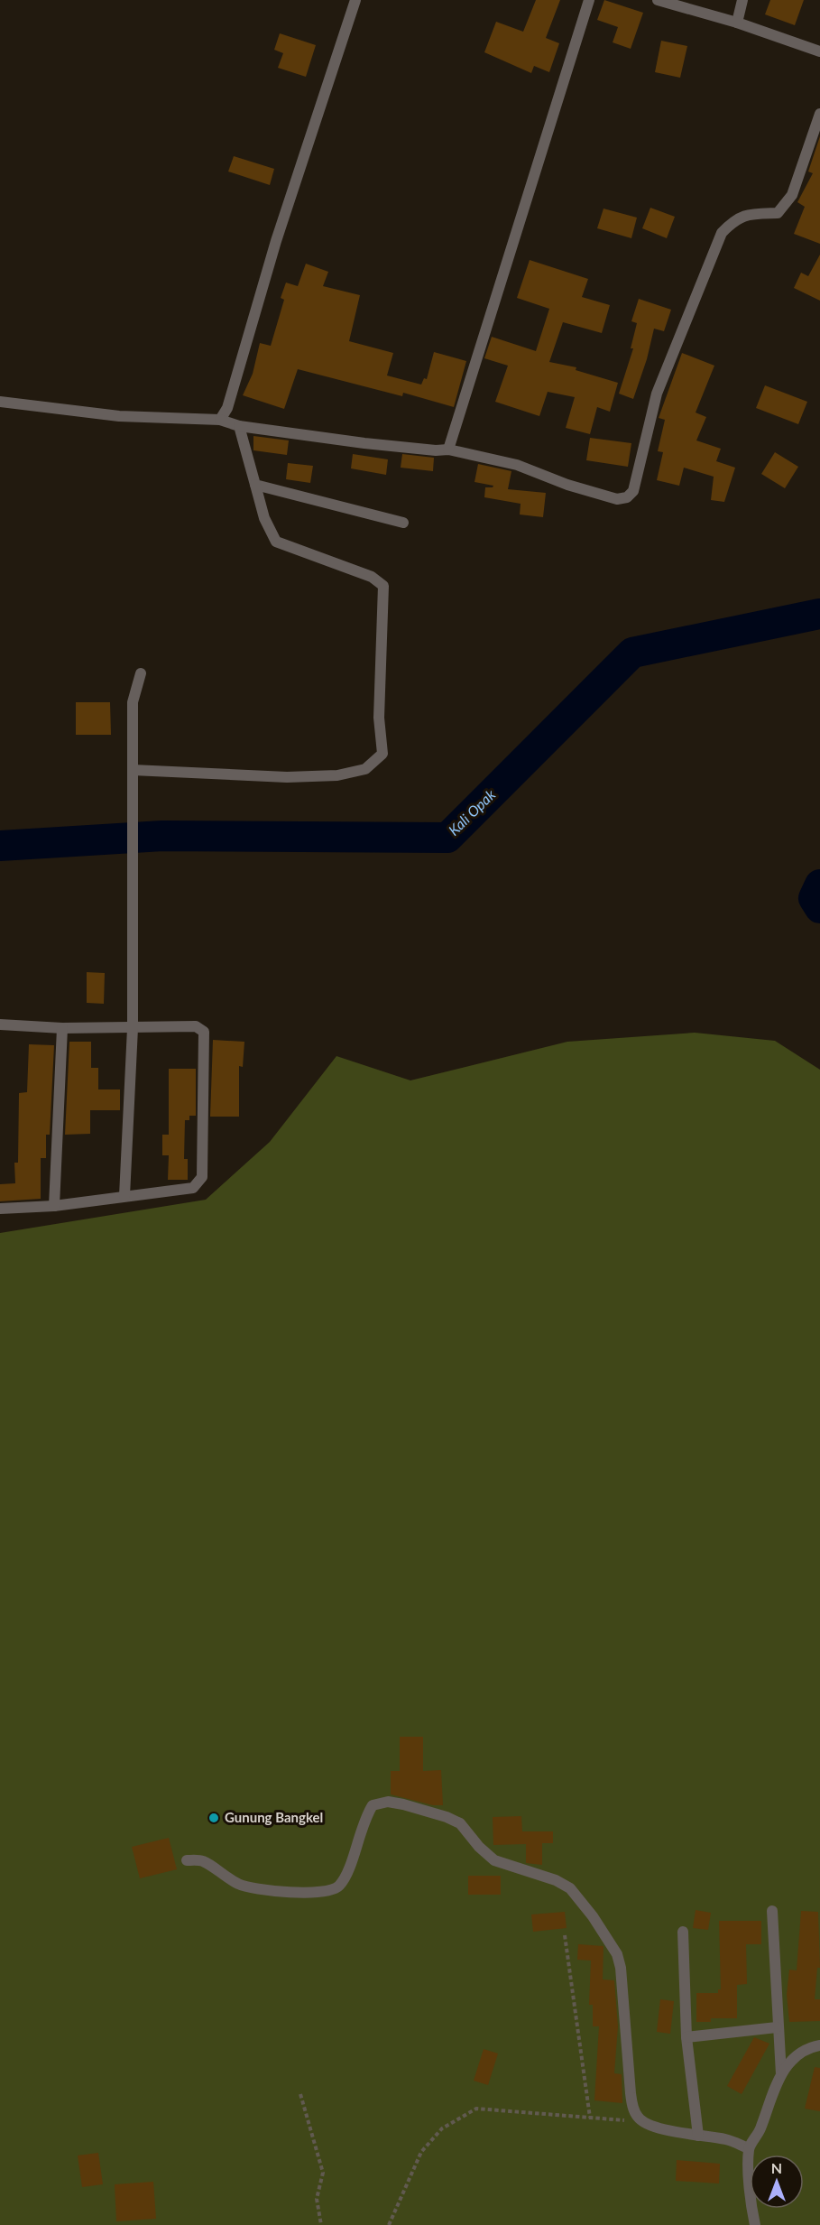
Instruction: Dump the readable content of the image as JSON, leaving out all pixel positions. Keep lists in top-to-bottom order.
{
  "water": ["Kali Opak"],
  "places": ["Gunung Bangkel"],
  "north": "top"
}
